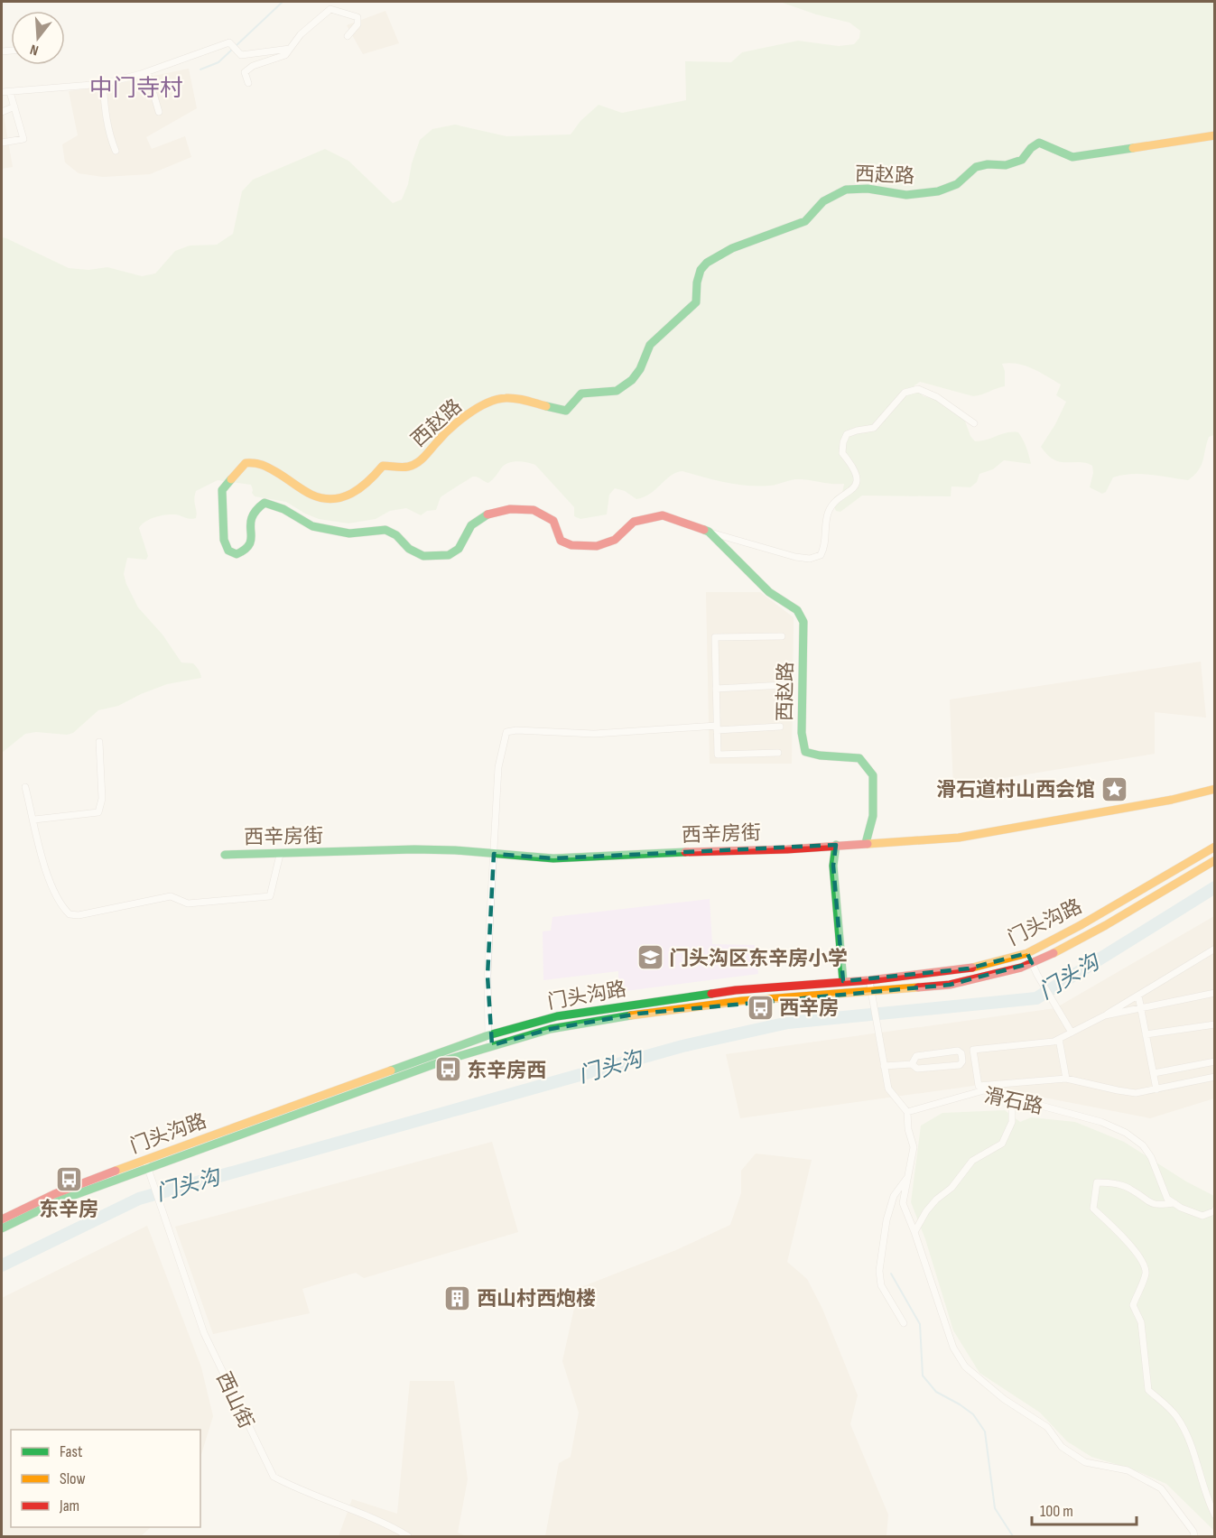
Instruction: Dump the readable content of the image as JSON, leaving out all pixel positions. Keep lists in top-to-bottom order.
{
  "streets": {
    "street": [
      "西赵路",
      "西辛房街",
      "门头沟路",
      "滑石路",
      "西山街"
    ]
  },
  "crossings": [
    ["西赵路", "西辛房街"],
    ["门头沟路", "西山街"]
  ],
  "districts": ["中门寺村"],
  "water": ["门头沟"],
  "places": {
    "place": ["滑石道村山西会馆"],
    "school or university": ["门头沟区东辛房小学"],
    "bus stop": ["西辛房", "东辛房西", "东辛房"],
    "building": ["西山村西炮楼"]
  },
  "legend": ["Fast", "Slow", "Jam"],
  "scale_bar": "100 m",
  "north": "bottom"
}
